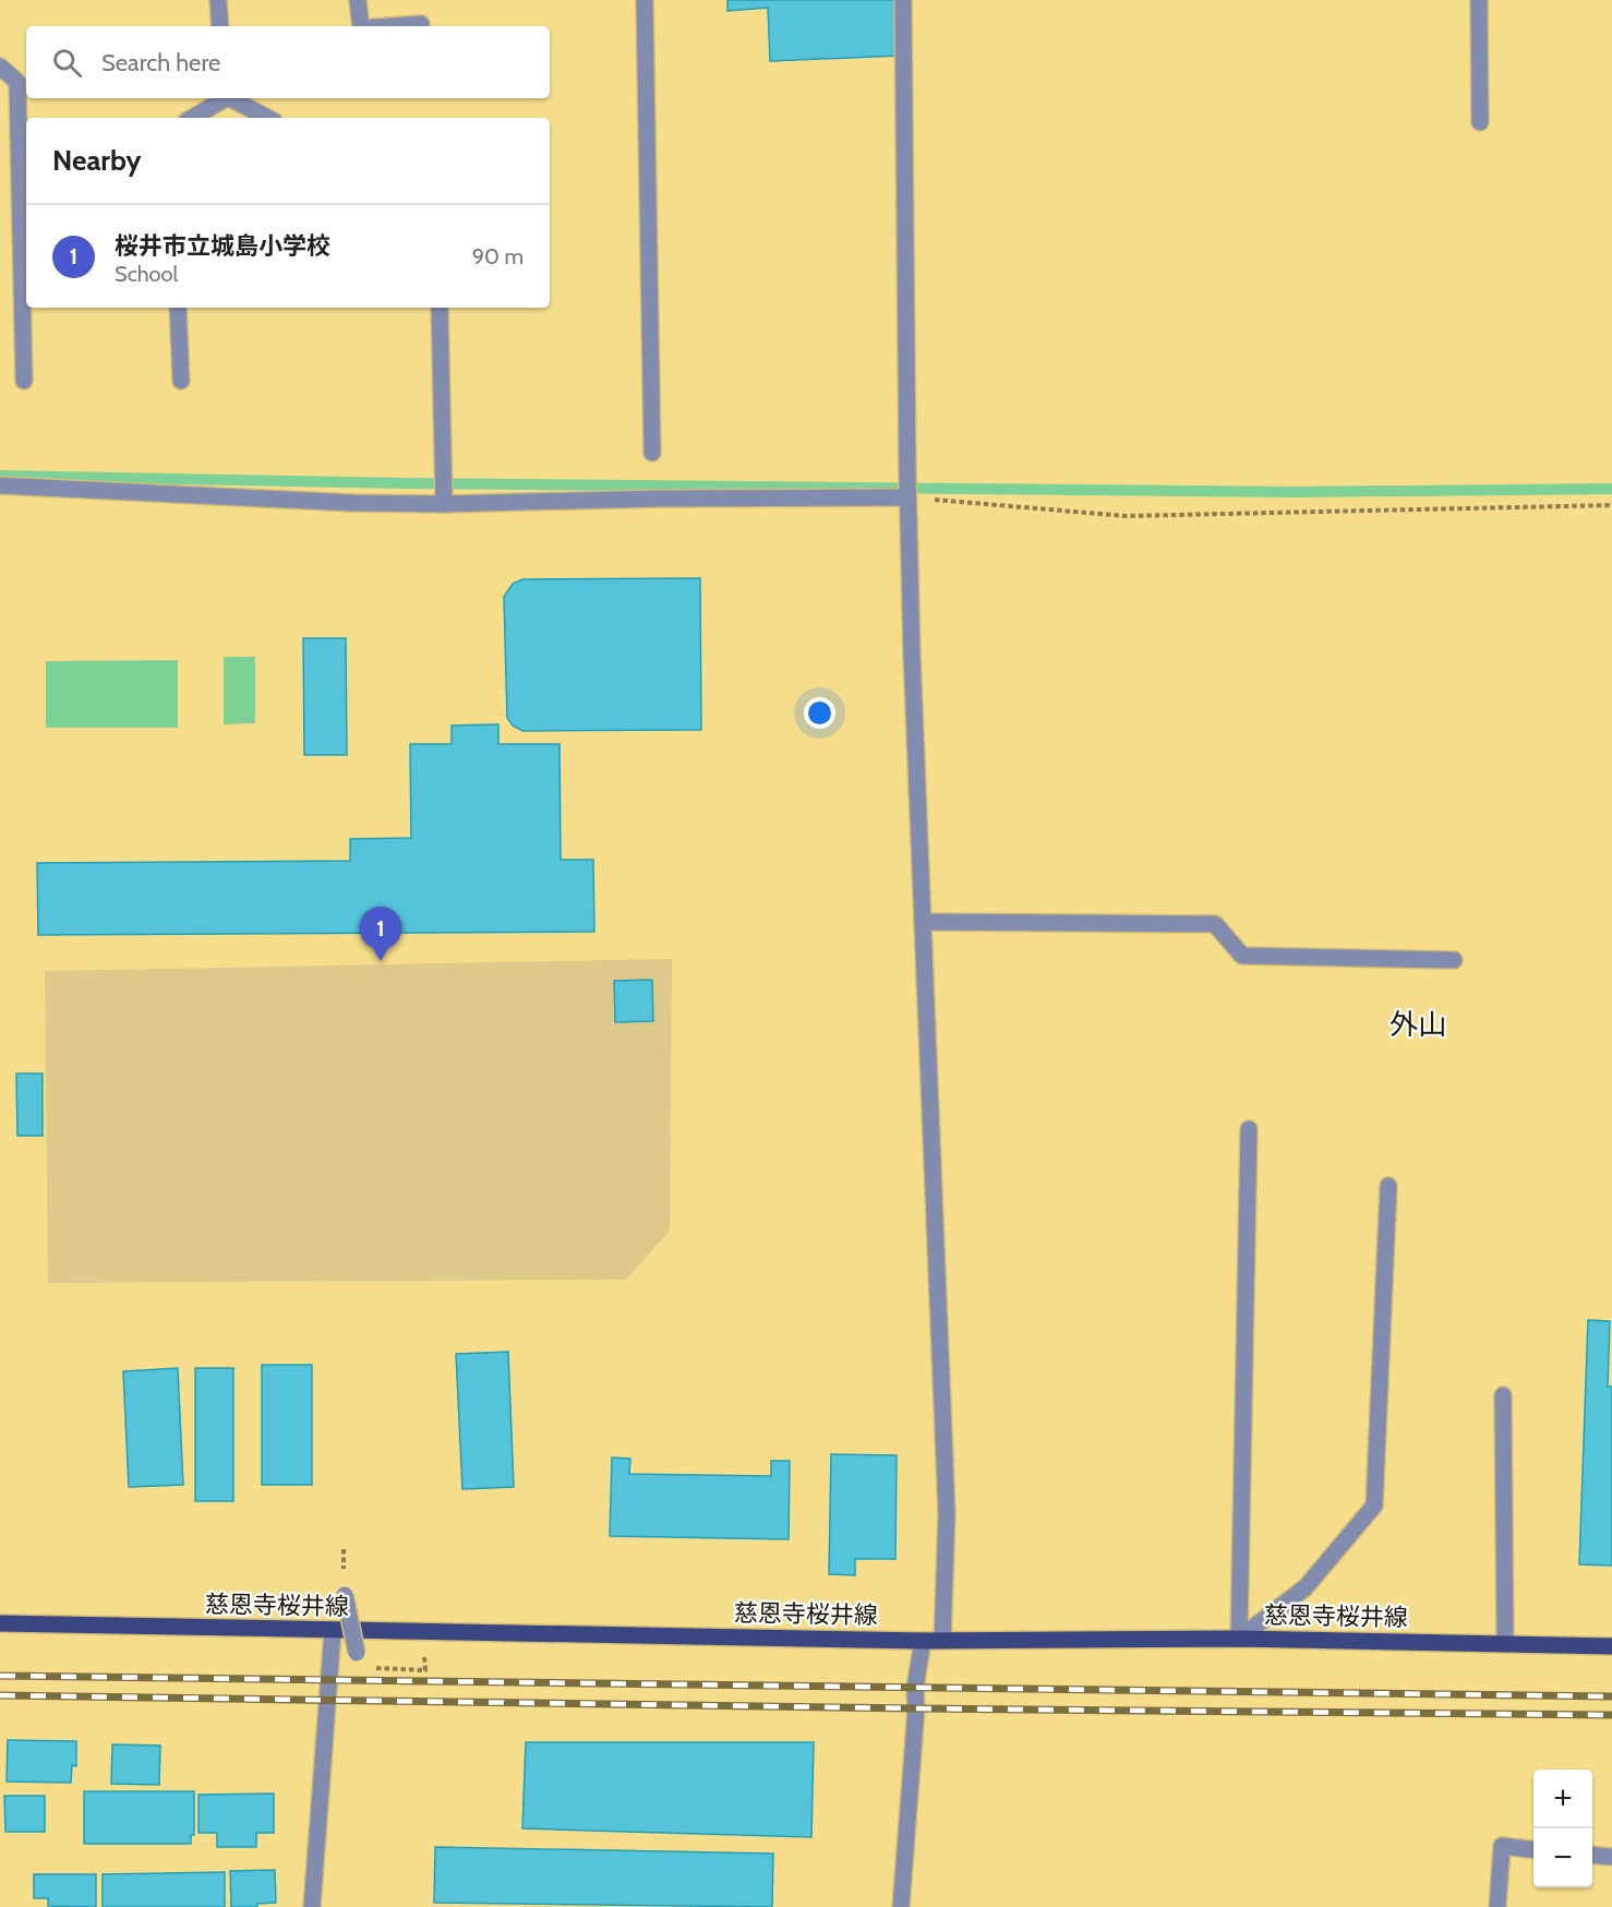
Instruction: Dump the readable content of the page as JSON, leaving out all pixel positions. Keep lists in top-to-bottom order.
{
  "streets": {
    "main road": ["慈恩寺桜井線"]
  },
  "districts": ["外山"],
  "page": {
    "search": "Search here",
    "heading": "Nearby",
    "list": [
      {
        "mark": "1",
        "name": "桜井市立城島小学校",
        "note": "School",
        "value": "90 m"
      }
    ],
    "pins": "1",
    "map_buttons": ["+", "−"]
  }
}
